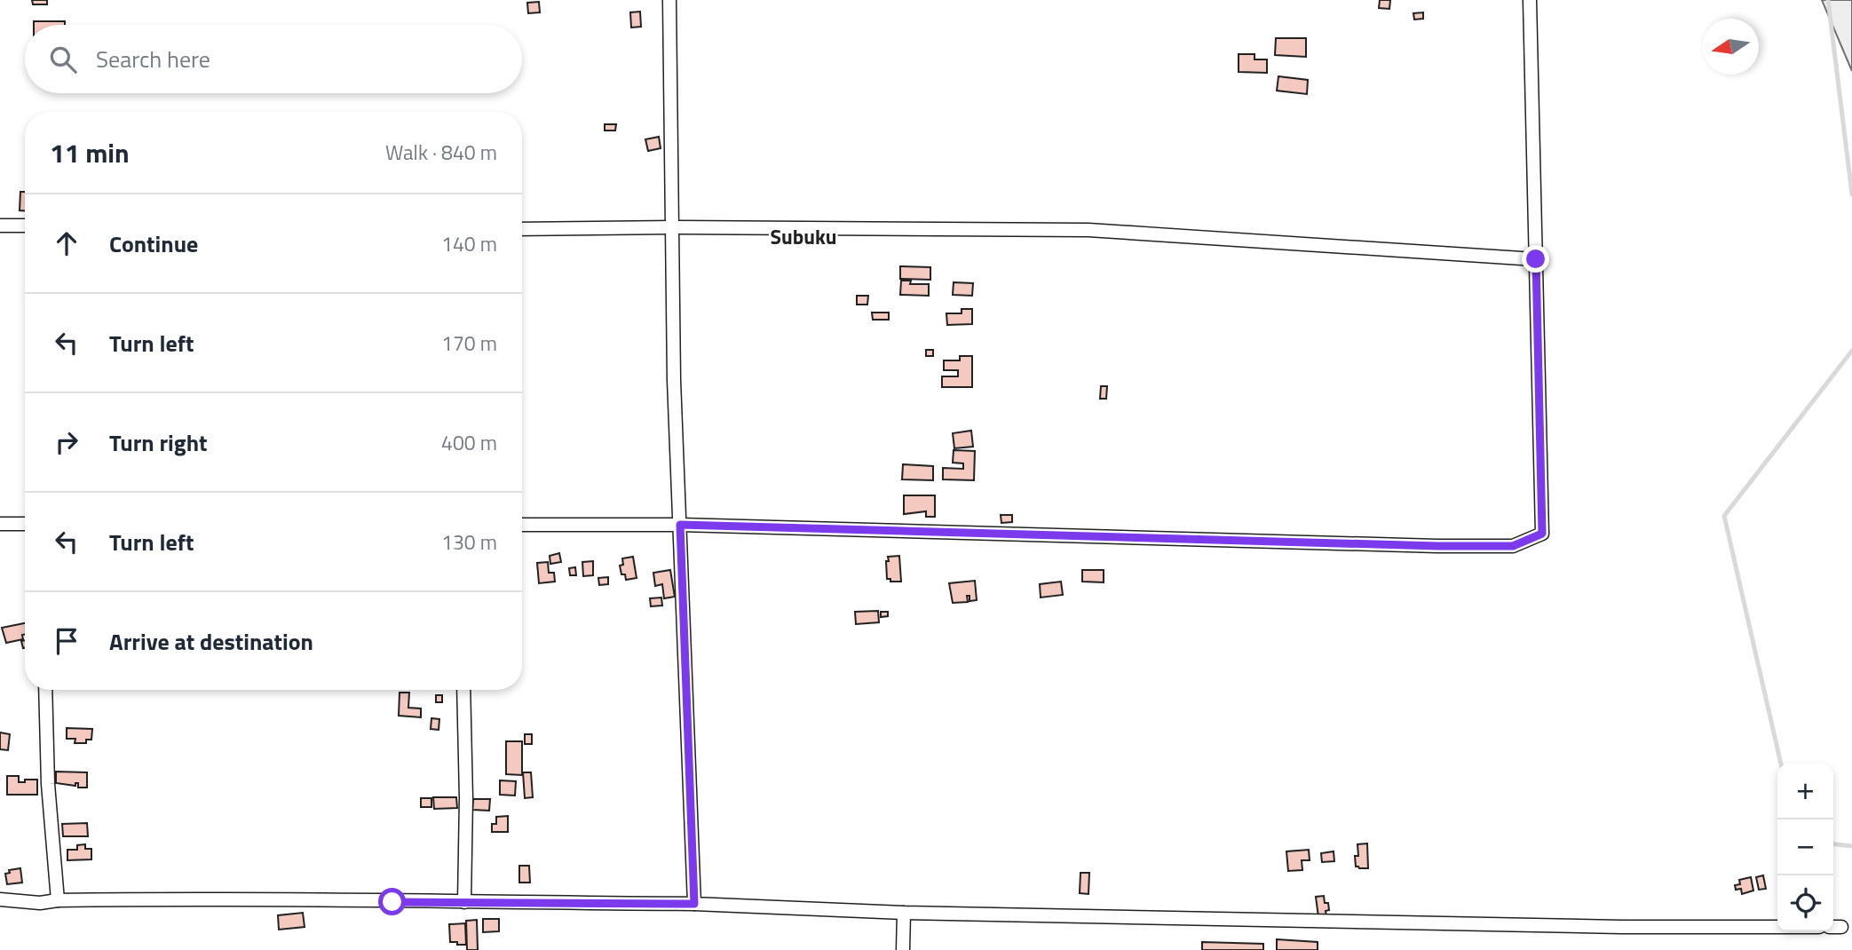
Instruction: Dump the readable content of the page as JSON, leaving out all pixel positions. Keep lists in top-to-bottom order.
{
  "districts": ["Subuku"],
  "north": "left",
  "page": {
    "search": "Search here",
    "heading": ["11 min", "Walk · 840 m"],
    "list": [
      ["Continue", "140 m"],
      ["Turn left", "170 m"],
      ["Turn right", "400 m"],
      ["Turn left", "130 m"],
      "Arrive at destination"
    ],
    "map_buttons": ["+", "−"]
  }
}
